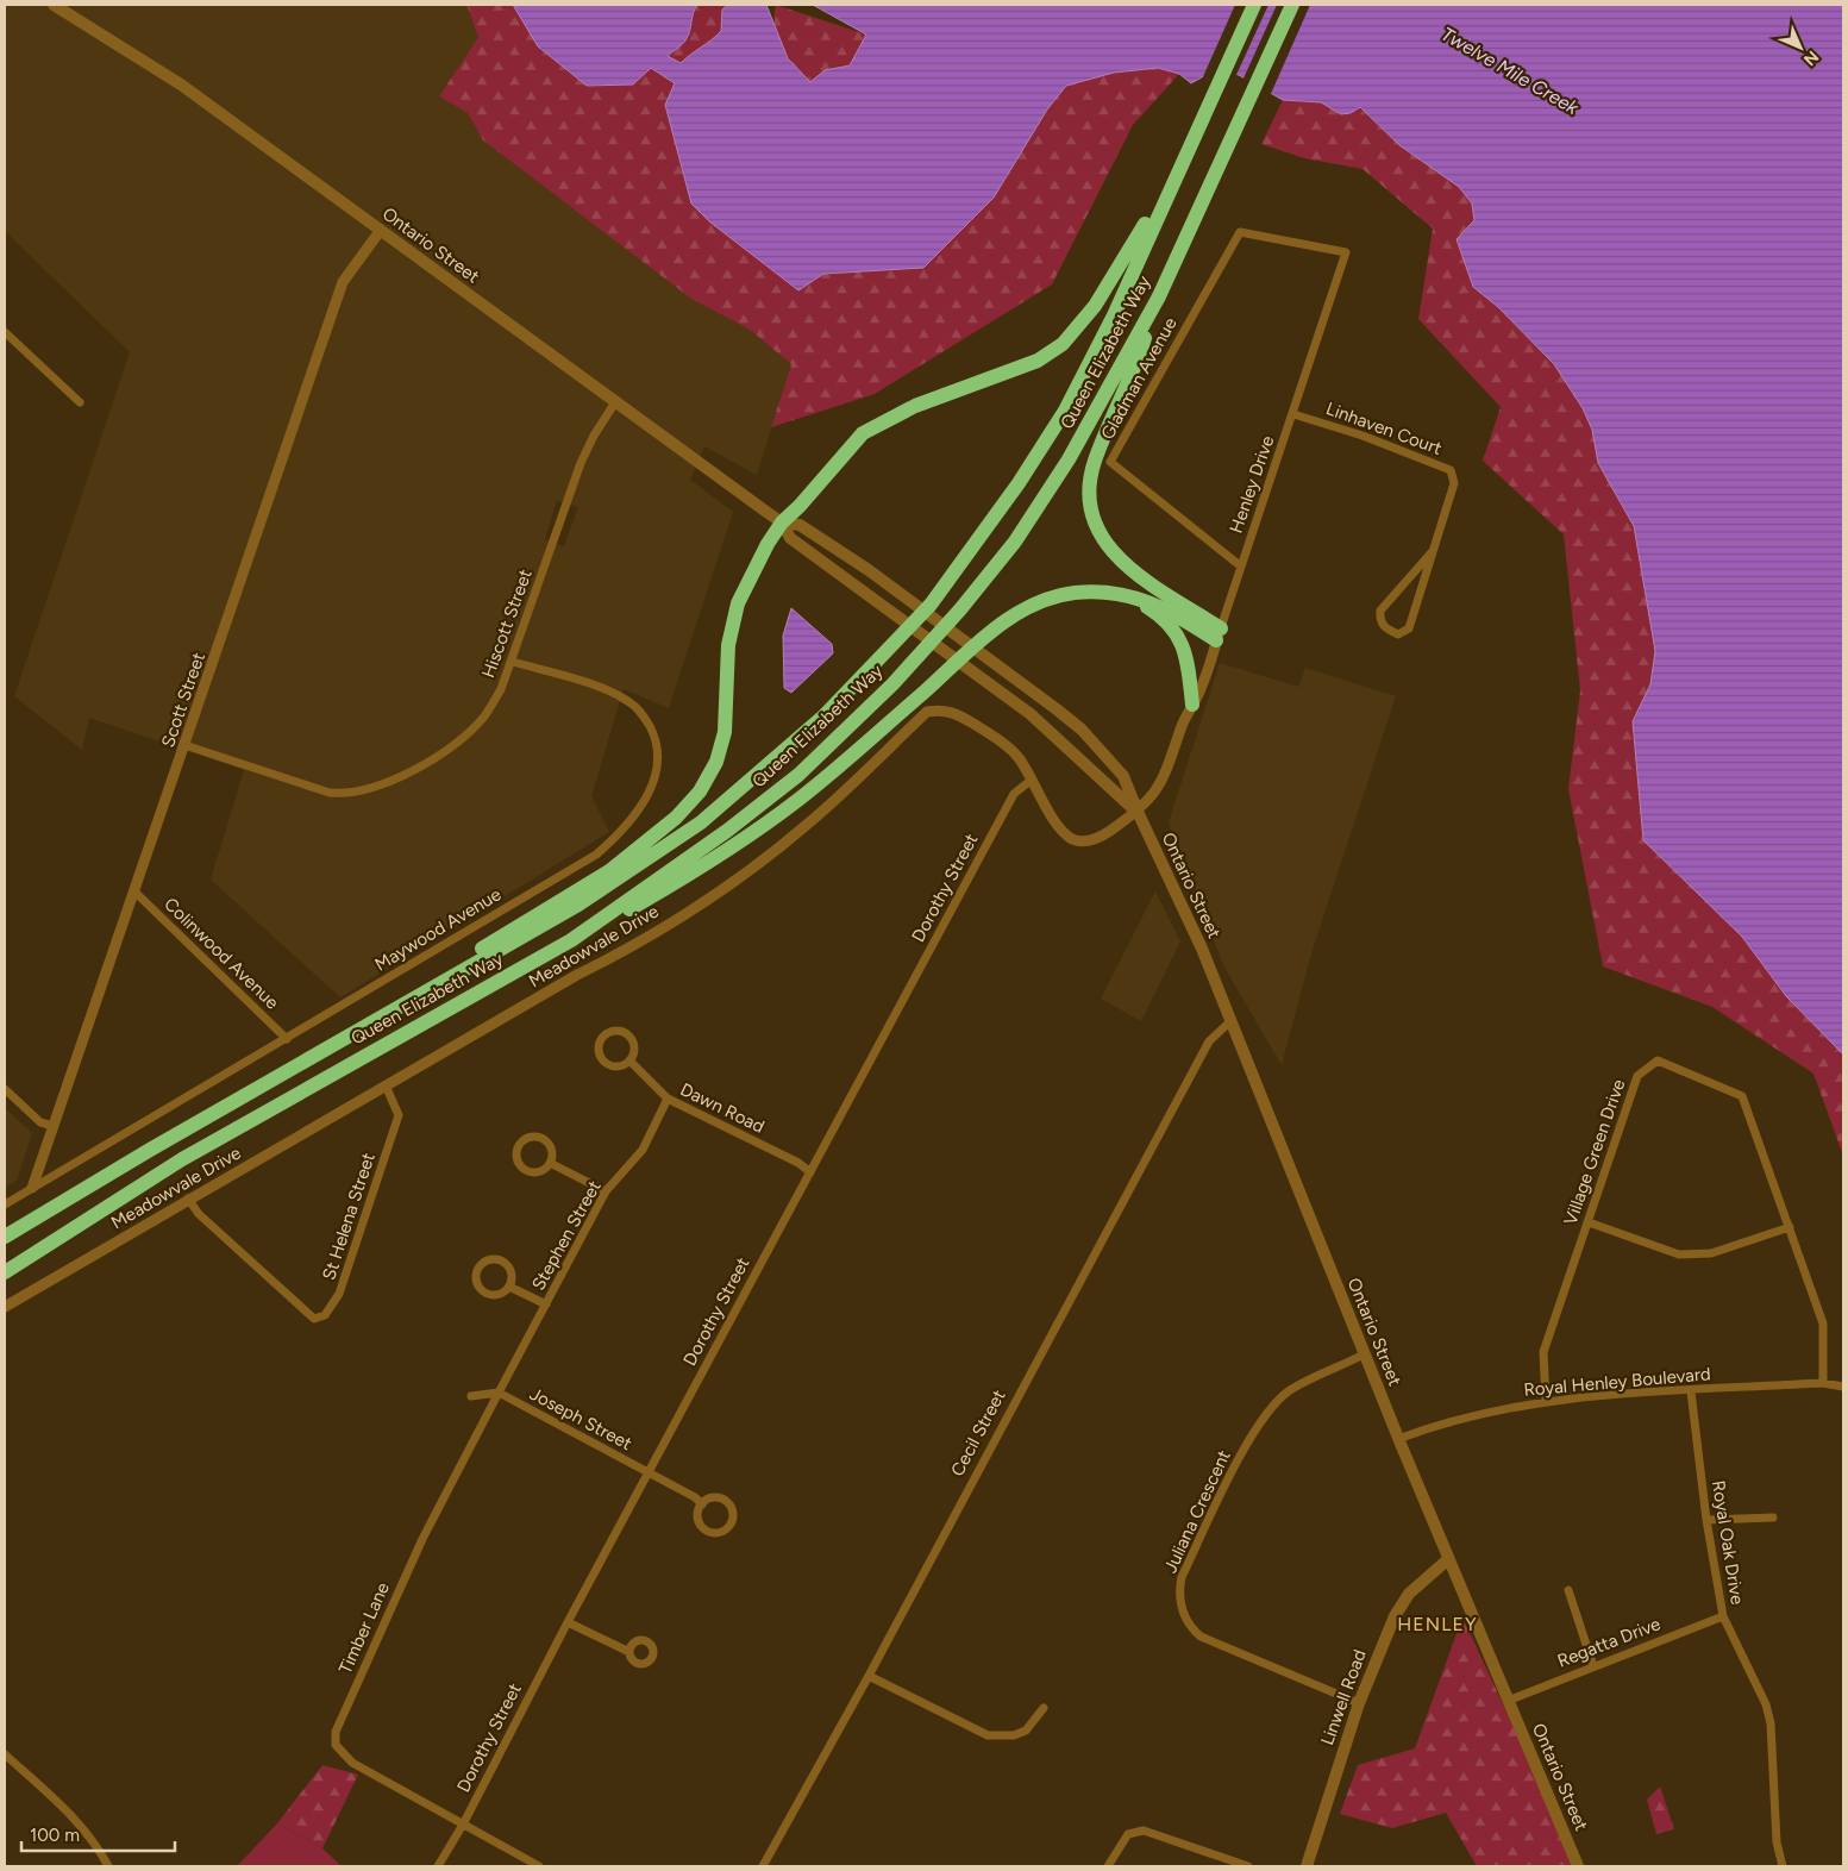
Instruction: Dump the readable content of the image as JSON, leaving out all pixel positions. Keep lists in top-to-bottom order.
{
  "streets": {
    "highway": ["Queen Elizabeth Way"],
    "main road": ["Ontario Street", "Linwell Road"],
    "street": [
      "Gladman Avenue",
      "Linhaven Court",
      "Henley Drive",
      "Hiscott Street",
      "Scott Street",
      "Dorothy Street",
      "Maywood Avenue",
      "Meadowvale Drive",
      "Colinwood Avenue",
      "Dawn Road",
      "Village Green Drive",
      "St Helena Street",
      "Stephen Street",
      "Royal Henley Boulevard",
      "Joseph Street",
      "Cecil Street",
      "Juliana Crescent",
      "Royal Oak Drive",
      "Timber Lane",
      "Regatta Drive"
    ]
  },
  "crossings": [
    ["Ontario Street", "Henley Drive"],
    ["Ontario Street", "Hiscott Street"],
    ["Ontario Street", "Scott Street"],
    ["Ontario Street", "Meadowvale Drive"],
    ["Ontario Street", "Royal Henley Boulevard"],
    ["Ontario Street", "Cecil Street"],
    ["Ontario Street", "Juliana Crescent"],
    ["Ontario Street", "Regatta Drive"],
    ["Ontario Street", "Linwell Road"],
    ["Gladman Avenue", "Henley Drive"],
    ["Linhaven Court", "Henley Drive"],
    ["Henley Drive", "Meadowvale Drive"],
    ["Hiscott Street", "Scott Street"],
    ["Hiscott Street", "Maywood Avenue"],
    ["Scott Street", "Maywood Avenue"],
    ["Scott Street", "Colinwood Avenue"],
    ["Dorothy Street", "Meadowvale Drive"],
    ["Dorothy Street", "Dawn Road"],
    ["Dorothy Street", "Joseph Street"],
    ["Dorothy Street", "Timber Lane"],
    ["Maywood Avenue", "Colinwood Avenue"],
    ["Meadowvale Drive", "St Helena Street"],
    ["Dawn Road", "Stephen Street"],
    ["Village Green Drive", "Royal Henley Boulevard"],
    ["Stephen Street", "Joseph Street"],
    ["Stephen Street", "Timber Lane"],
    ["Royal Henley Boulevard", "Royal Oak Drive"],
    ["Joseph Street", "Timber Lane"],
    ["Juliana Crescent", "Linwell Road"],
    ["Royal Oak Drive", "Regatta Drive"]
  ],
  "districts": ["HENLEY"],
  "water": ["Twelve Mile Creek"],
  "scale_bar": "100 m",
  "north": "bottom right"
}
